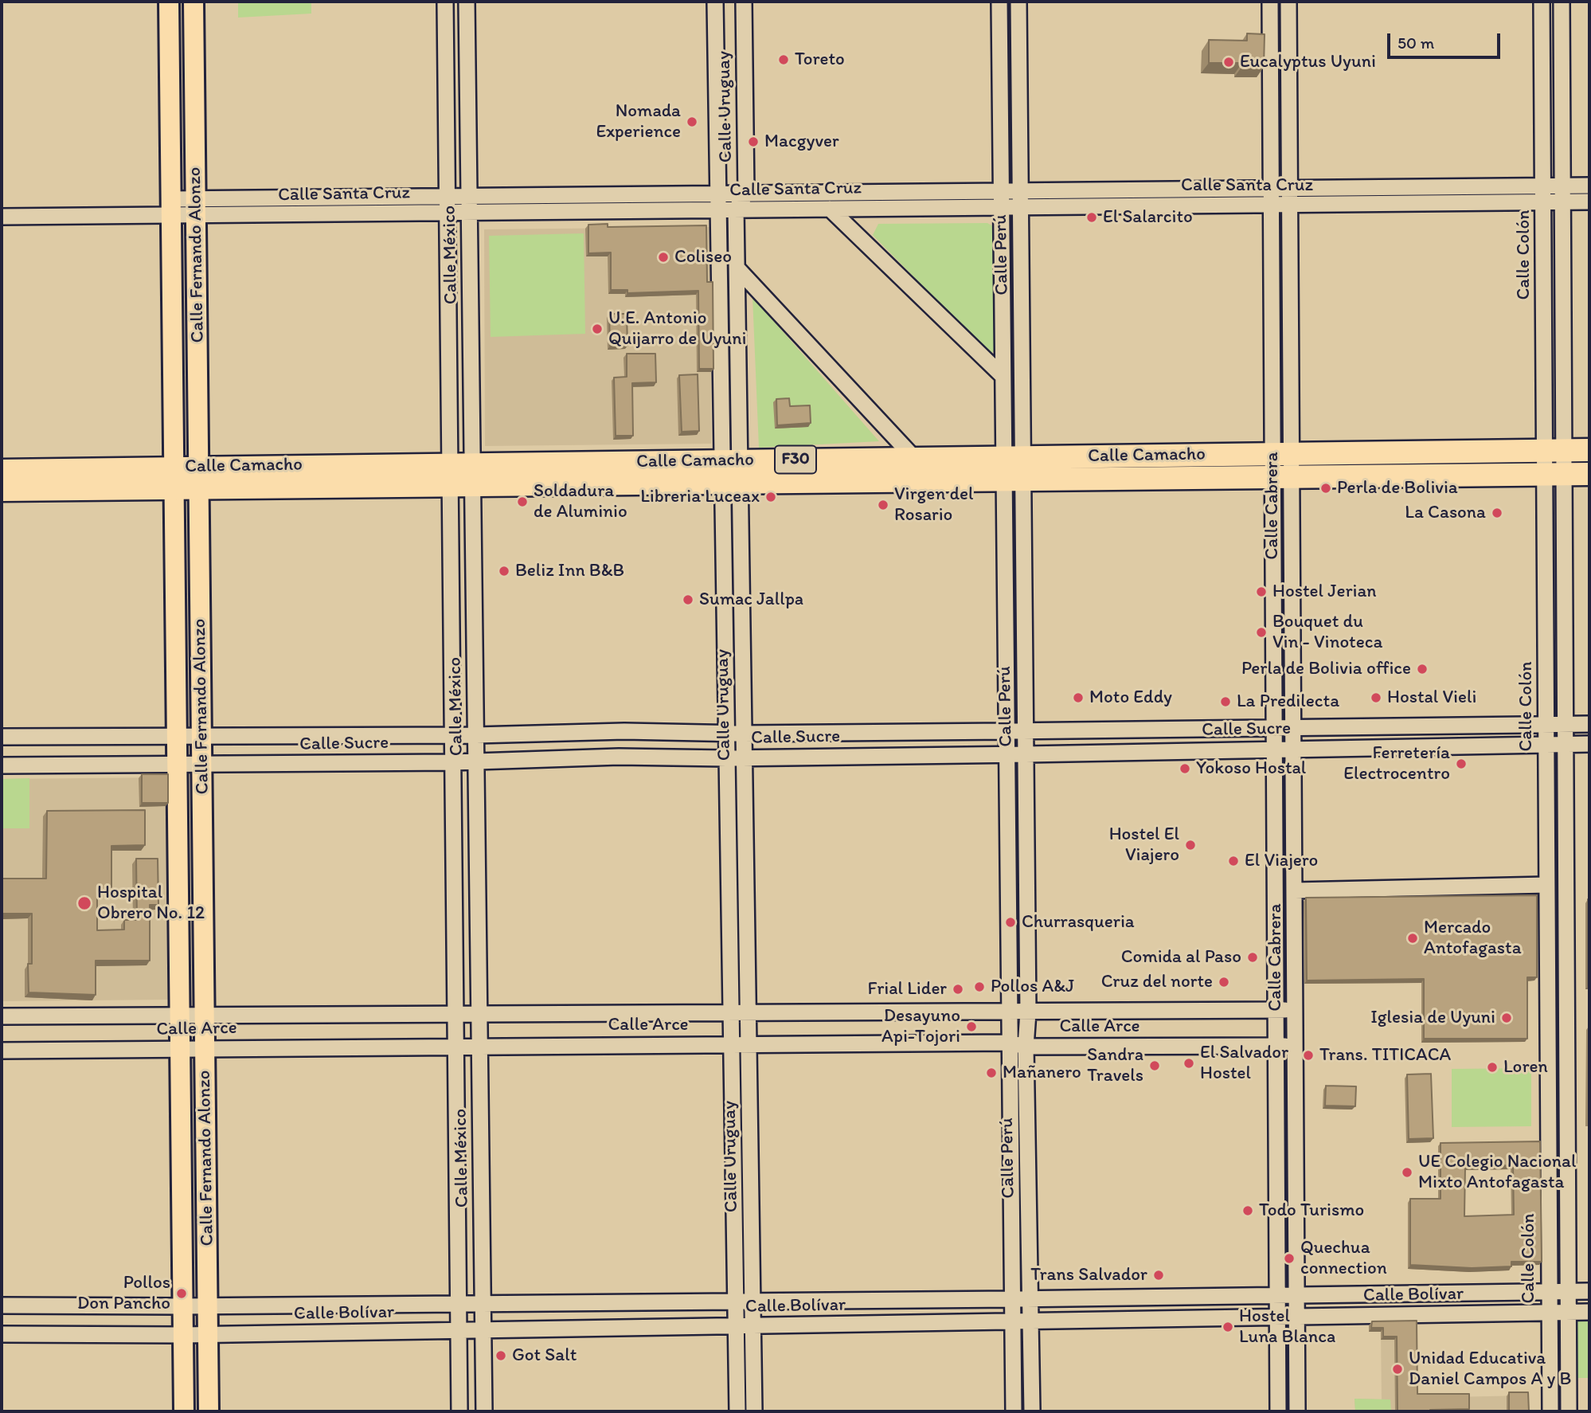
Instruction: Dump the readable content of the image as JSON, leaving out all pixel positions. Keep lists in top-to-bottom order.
{
  "streets": {
    "highway": ["Calle Camacho", "F30"],
    "main road": ["Calle Fernando Alonzo"],
    "street": [
      "Calle Uruguay",
      "Calle Santa Cruz",
      "Calle México",
      "Calle Perú",
      "Calle Colón",
      "Calle Cabrera",
      "Calle Sucre",
      "Calle Arce",
      "Calle Bolívar"
    ]
  },
  "crossings": [
    ["Calle Uruguay", "Calle Santa Cruz"],
    ["Calle Uruguay", "Calle Camacho"],
    ["Calle Uruguay", "Calle Sucre"],
    ["Calle Uruguay", "Calle Arce"],
    ["Calle Uruguay", "Calle Bolívar"],
    ["Calle Santa Cruz", "Calle Fernando Alonzo"],
    ["Calle Santa Cruz", "Calle México"],
    ["Calle Santa Cruz", "Calle Perú"],
    ["Calle Santa Cruz", "Calle Colón"],
    ["Calle Santa Cruz", "Calle Cabrera"],
    ["Calle Fernando Alonzo", "Calle Camacho"],
    ["Calle Fernando Alonzo", "Calle Sucre"],
    ["Calle Fernando Alonzo", "Calle Arce"],
    ["Calle Fernando Alonzo", "Calle Bolívar"],
    ["Calle México", "Calle Camacho"],
    ["Calle México", "Calle Sucre"],
    ["Calle México", "Calle Arce"],
    ["Calle México", "Calle Bolívar"],
    ["Calle Perú", "Calle Camacho"],
    ["Calle Perú", "Calle Sucre"],
    ["Calle Perú", "Calle Arce"],
    ["Calle Perú", "Calle Bolívar"],
    ["Calle Colón", "Calle Camacho"],
    ["Calle Colón", "Calle Sucre"],
    ["Calle Colón", "Calle Bolívar"],
    ["Calle Camacho", "Calle Cabrera"],
    ["Calle Cabrera", "Calle Sucre"],
    ["Calle Cabrera", "Calle Arce"],
    ["Calle Cabrera", "Calle Bolívar"]
  ],
  "places": [
    "Toreto",
    "Eucalyptus Uyuni",
    "Nomada Experience",
    "Macgyver",
    "El Salarcito",
    "Coliseo",
    "U.E. Antonio Quijarro de Uyuni",
    "Perla de Bolivia",
    "Libreria Luceax",
    "Soldadura de Aluminio",
    "Virgen del Rosario",
    "La Casona",
    "Beliz Inn B&B",
    "Hostel Jerian",
    "Sumac Jallpa",
    "Bouquet du Vin - Vinoteca",
    "Perla de Bolivia office",
    "Moto Eddy",
    "Hostal Vieli",
    "La Predilecta",
    "Ferretería Electrocentro",
    "Yokoso Hostal",
    "Hostel El Viajero",
    "El Viajero",
    "Hospital Obrero No. 12",
    "Churrasqueria",
    "Mercado Antofagasta",
    "Comida al Paso",
    "Cruz del norte",
    "Pollos A&J",
    "Frial Lider",
    "Iglesia de Uyuni",
    "Desayuno Api-Tojori",
    "Trans. TITICACA",
    "El Salvador Hostel",
    "Sandra Travels",
    "Loren",
    "Mañanero",
    "UE Colegio Nacional Mixto Antofagasta",
    "Todo Turismo",
    "Quechua connection",
    "Trans Salvador",
    "Pollos Don Pancho",
    "Hostel Luna Blanca",
    "Got Salt",
    "Unidad Educativa Daniel Campos A y B"
  ],
  "scale_bar": "50 m"
}
